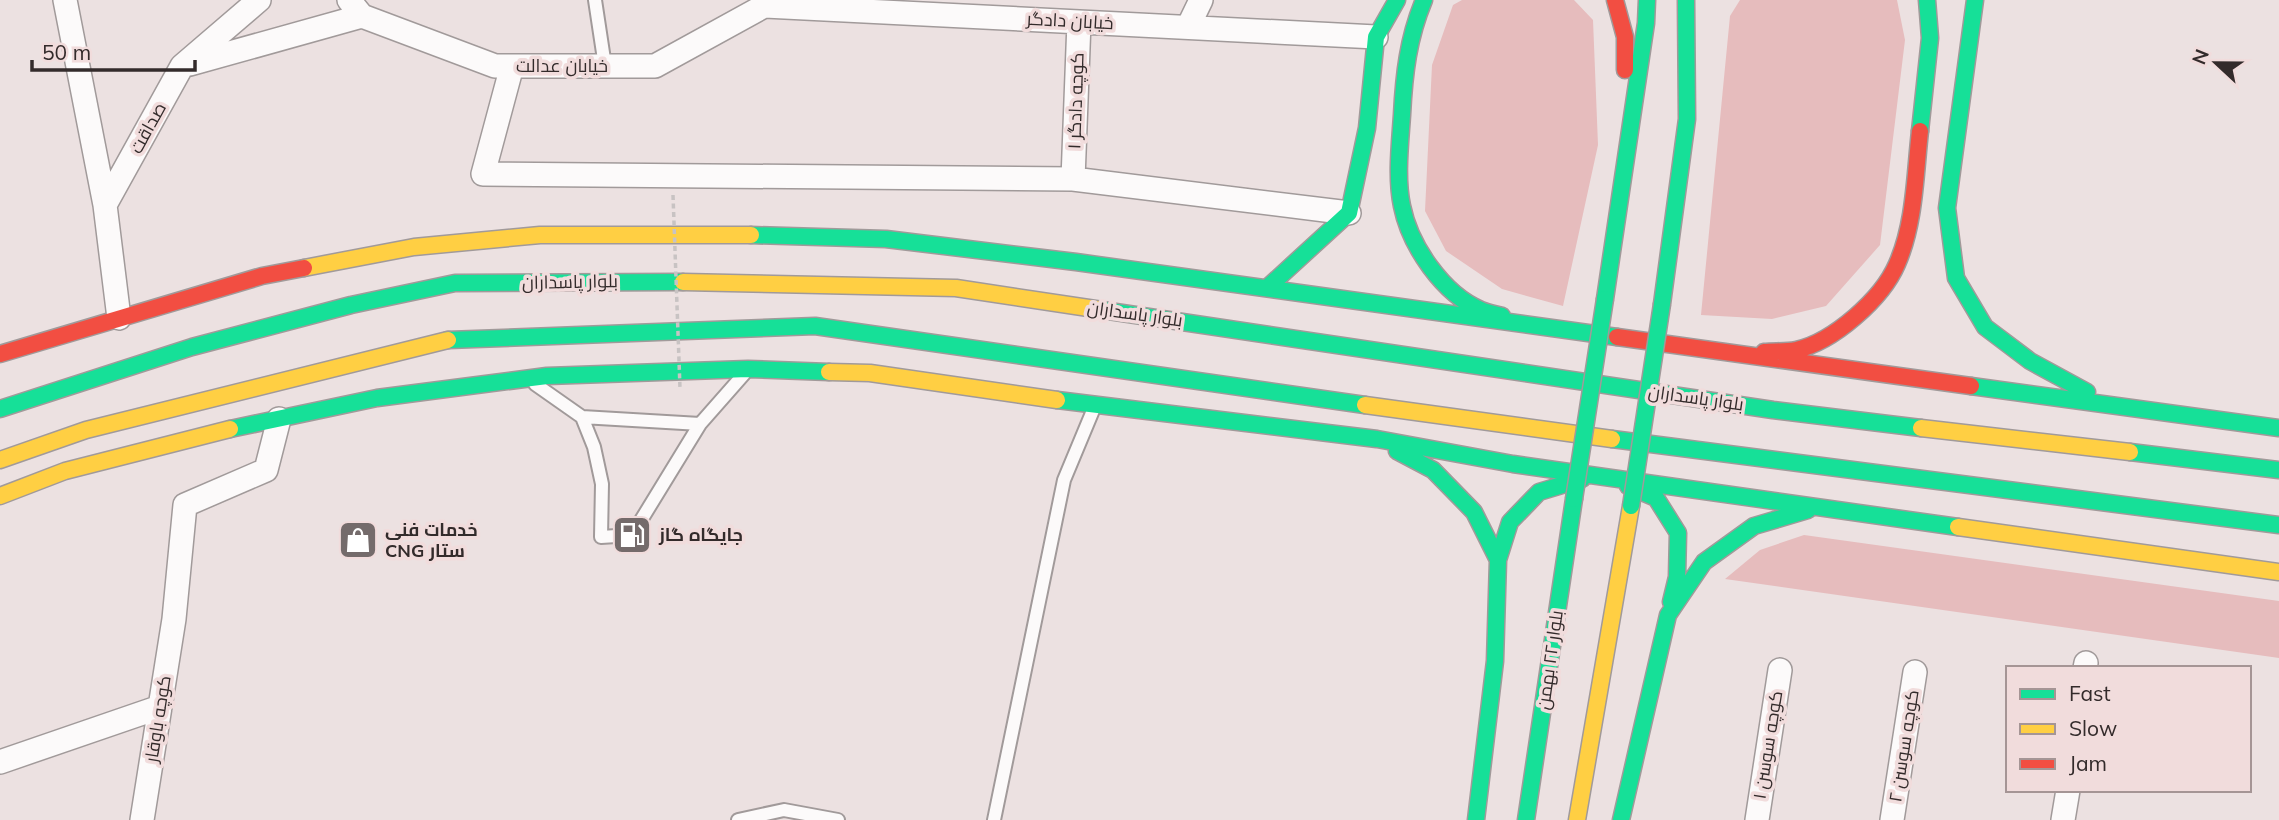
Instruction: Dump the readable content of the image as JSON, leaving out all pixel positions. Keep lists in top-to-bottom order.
{
  "streets": {
    "main road": ["بلوار پاسداران", "بلوار ۲۲ بهمن"],
    "street": [
      "خیابان دادگر",
      "خیابان عدالت",
      "کوچه دادگر ۱",
      "صداقت",
      "کوچه باوقار",
      "کوچه سوسن ۱",
      "کوچه سوسن ۲"
    ]
  },
  "crossings": [
    ["خیابان دادگر", "خیابان عدالت"],
    ["خیابان دادگر", "کوچه دادگر ۱"]
  ],
  "places": {
    "fuel station": ["جایگاه گاز"],
    "shop": ["خدمات فنی‌ CNG ستار"]
  },
  "legend": ["Fast", "Slow", "Jam"],
  "scale_bar": "50 m",
  "north": "left"
}
